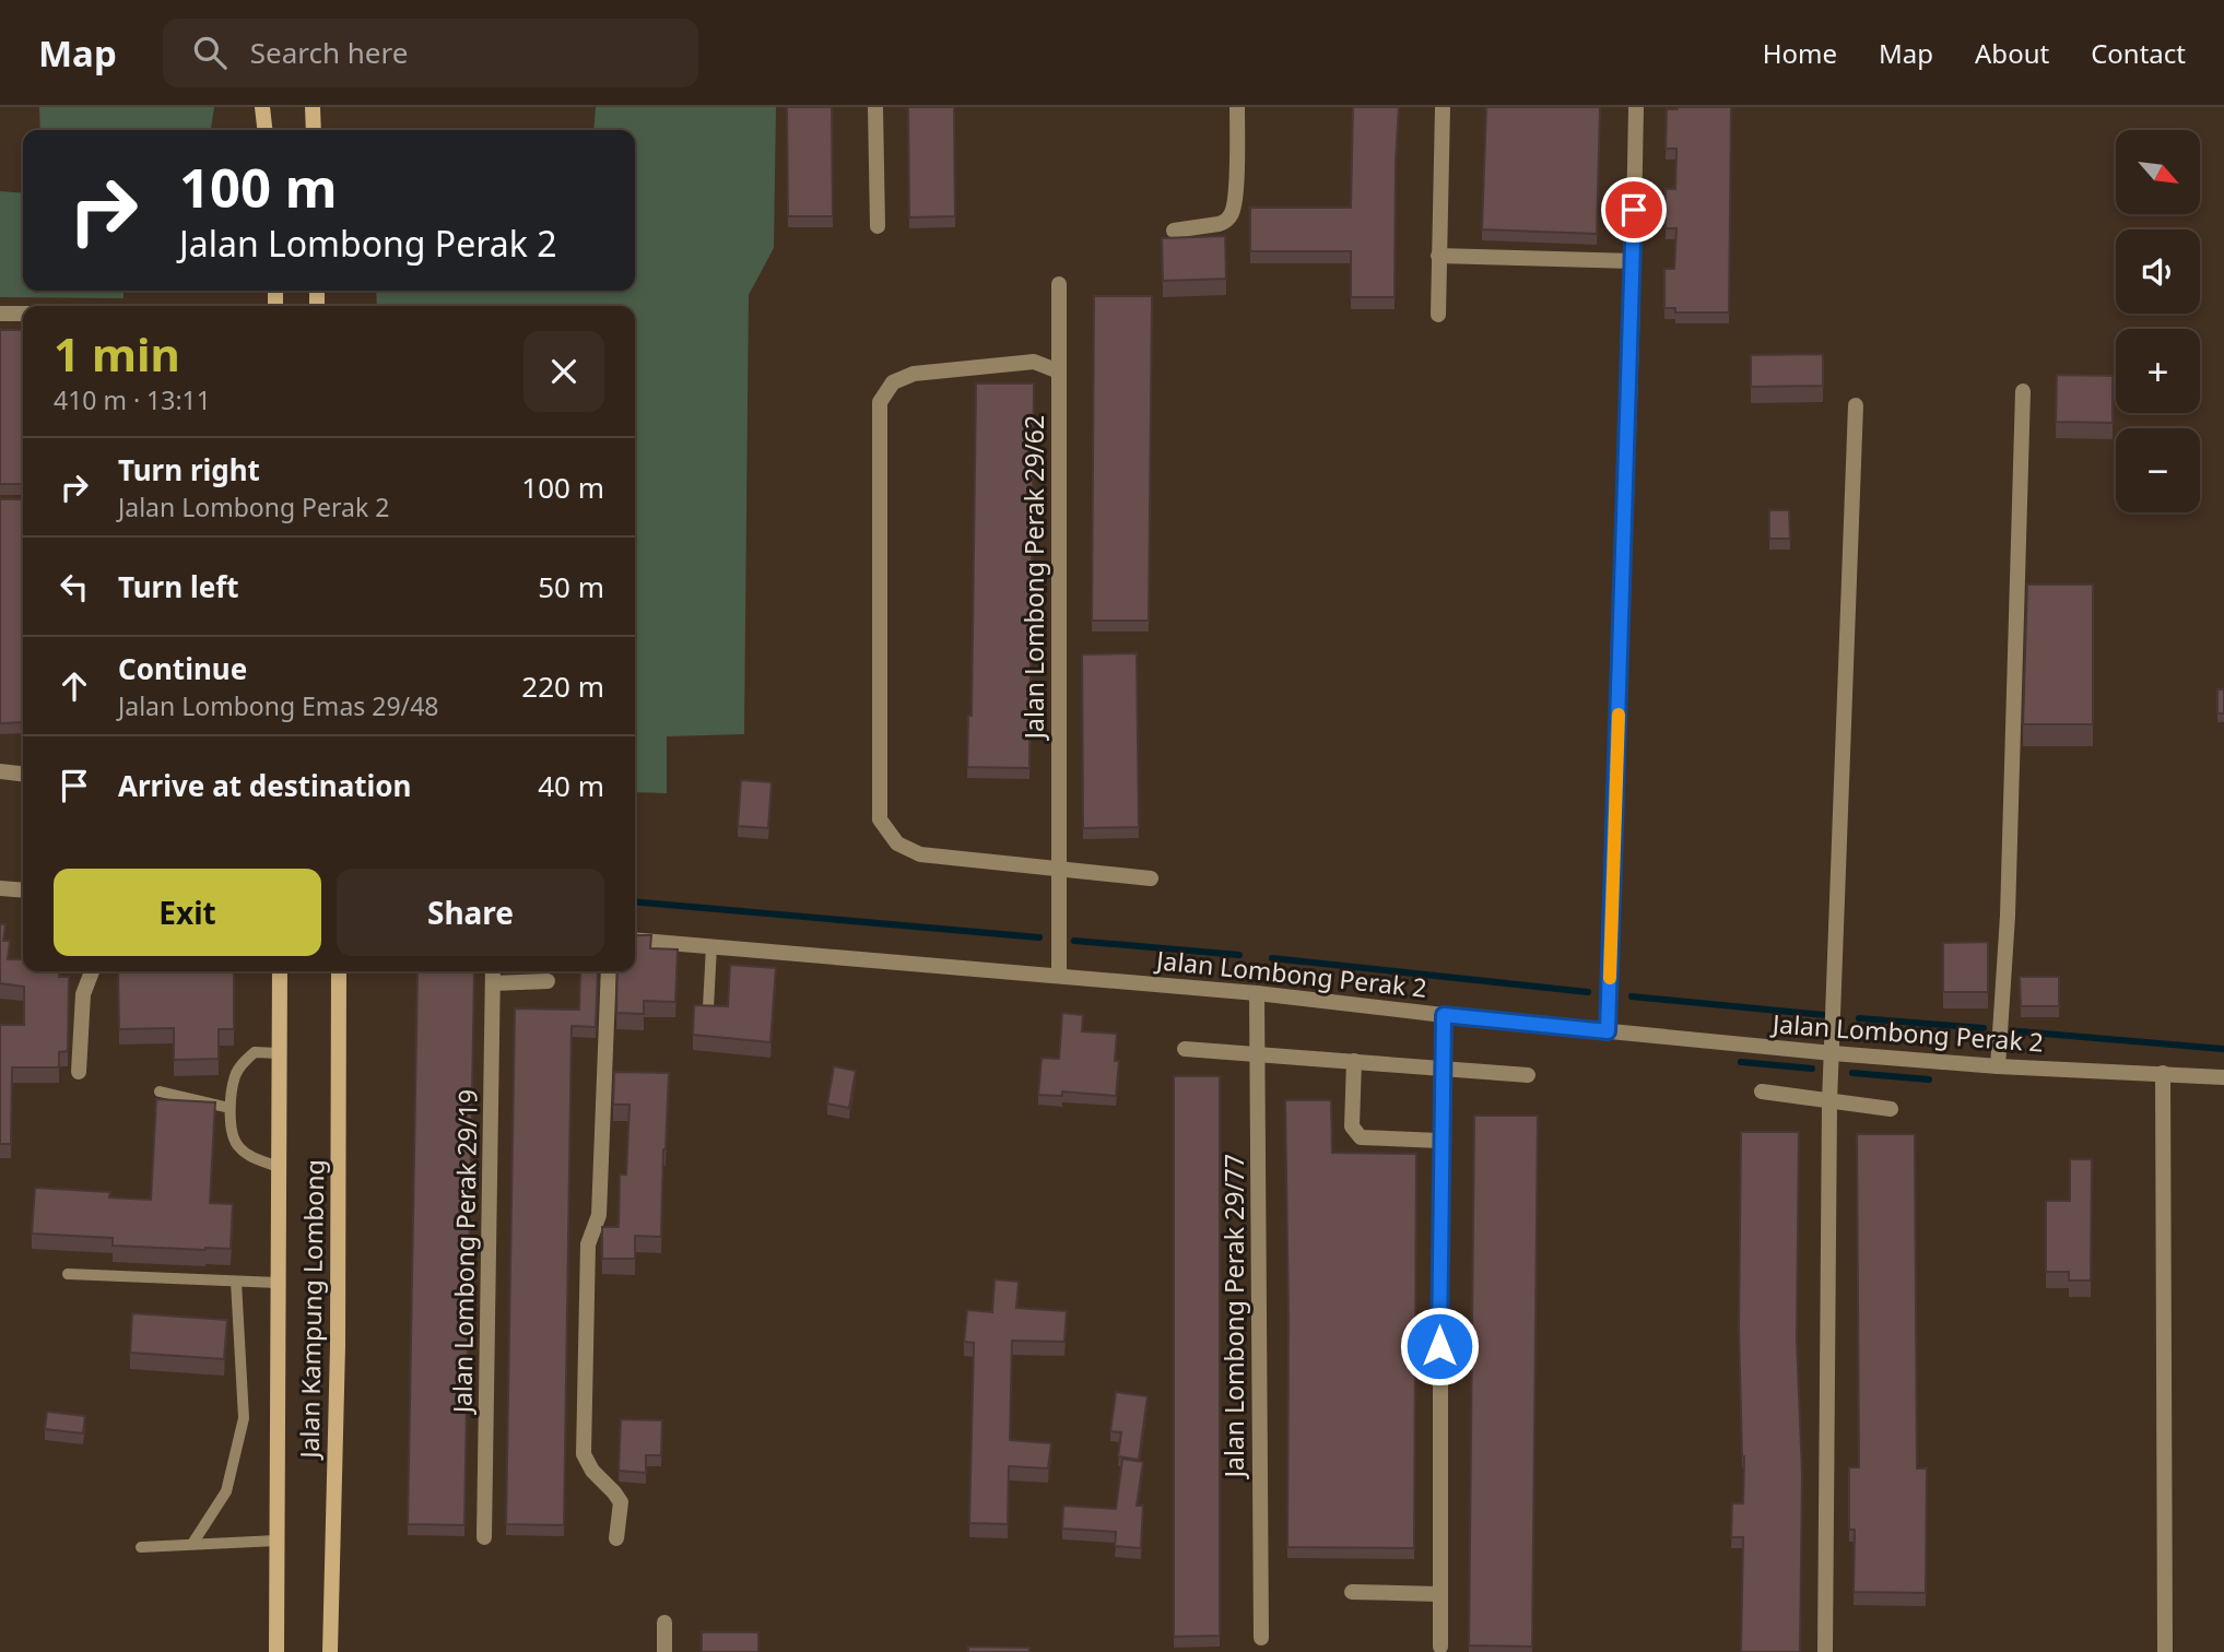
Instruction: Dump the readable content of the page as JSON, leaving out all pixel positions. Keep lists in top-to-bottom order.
{
  "streets": {
    "street": [
      "Jalan Lombong Perak 29/62",
      "Jalan Lombong Perak 2",
      "Jalan Lombong Perak 29/19",
      "Jalan Kampung Lombong",
      "Jalan Lombong Perak 29/77"
    ]
  },
  "crossings": [
    ["Jalan Lombong Perak 29/62", "Jalan Lombong Perak 2"],
    ["Jalan Lombong Perak 2", "Jalan Lombong Perak 29/77"]
  ],
  "north": "bottom right",
  "page": {
    "header": "Map",
    "search": "Search here",
    "nav": [
      "Home",
      "Map",
      "About",
      "Contact"
    ],
    "map_buttons": ["+", "−"],
    "turn": ["100 m", "Jalan Lombong Perak 2"],
    "heading": ["1 min", "410 m · 13:11"],
    "list": [
      {
        "name": "Turn right",
        "note": "Jalan Lombong Perak 2",
        "value": "100 m"
      },
      {
        "name": "Turn left",
        "value": "50 m"
      },
      {
        "name": "Continue",
        "note": "Jalan Lombong Emas 29/48",
        "value": "220 m"
      },
      {
        "name": "Arrive at destination",
        "value": "40 m"
      }
    ],
    "buttons": ["Exit", "Share"]
  }
}
